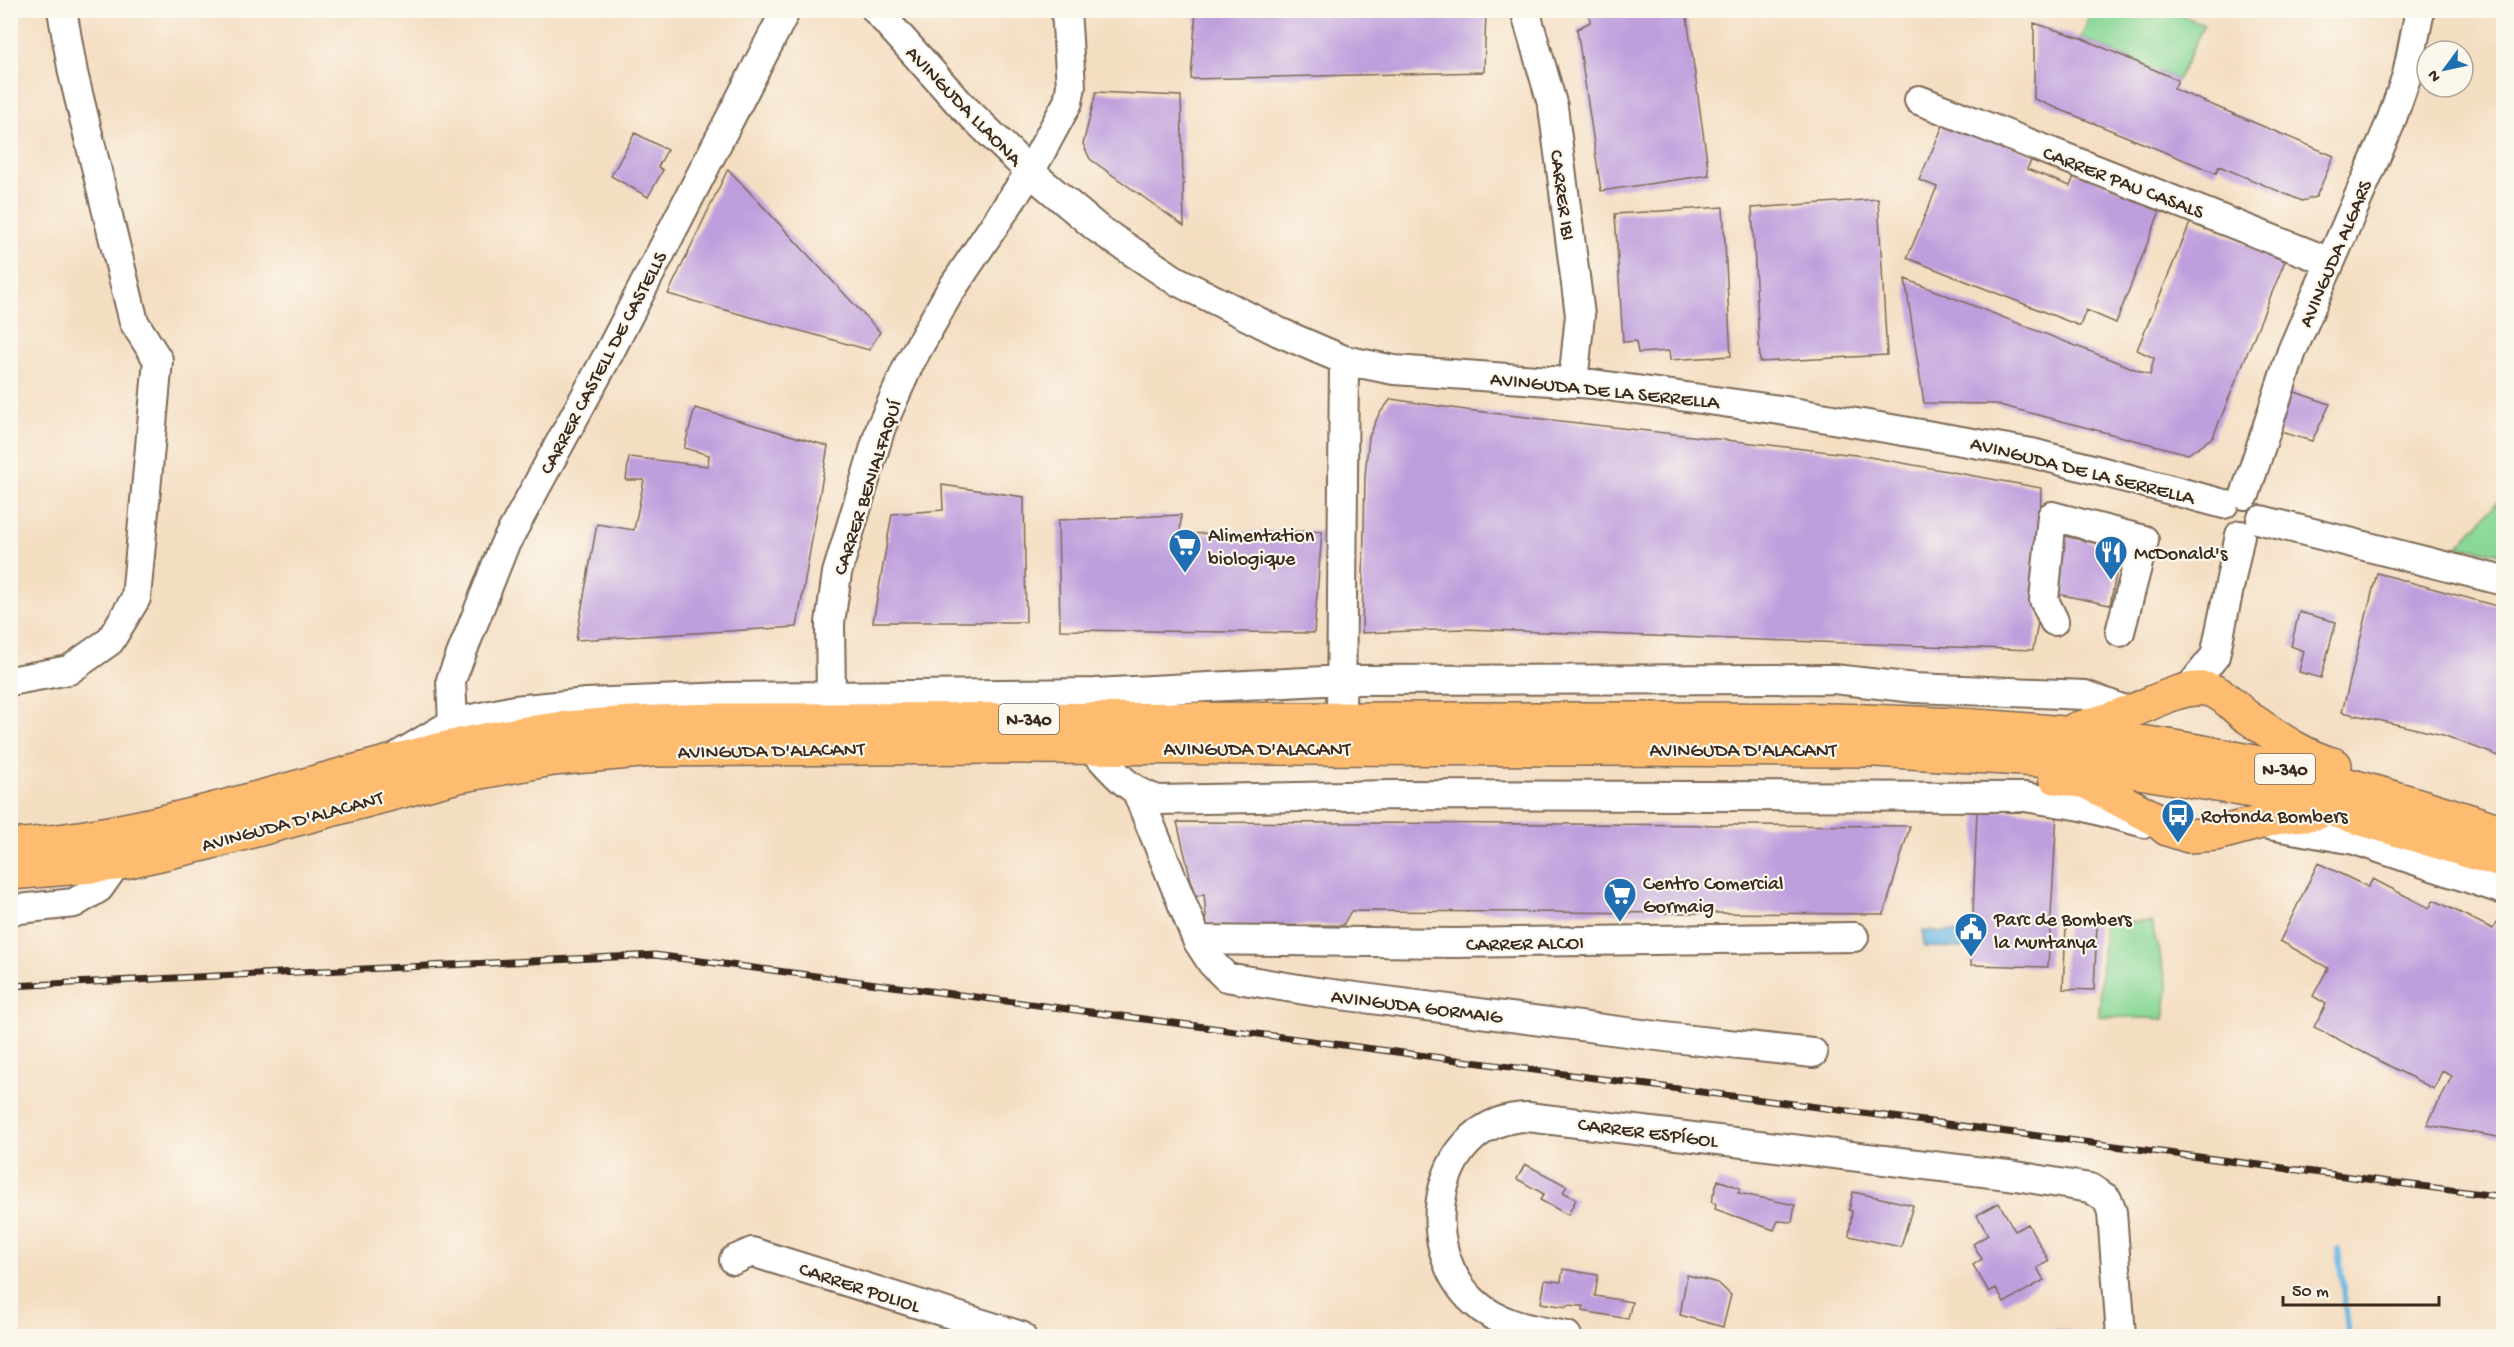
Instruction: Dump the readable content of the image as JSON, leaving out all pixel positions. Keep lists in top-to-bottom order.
{
  "streets": {
    "main road": ["N-340", "AVINGUDA D'ALACANT"],
    "street": [
      "AVINGUDA LLAONA",
      "CARRER PAU CASALS",
      "CARRER IBI",
      "AVINGUDA ALGARS",
      "CARRER CASTELL DE CASTELLS",
      "AVINGUDA DE LA SERRELLA",
      "CARRER BENIALFAQUÍ",
      "CARRER ALCOI",
      "AVINGUDA GORMAIG",
      "CARRER ESPÍGOL",
      "CARRER POLIOL"
    ]
  },
  "crossings": [
    ["AVINGUDA LLAONA", "AVINGUDA DE LA SERRELLA"],
    ["AVINGUDA LLAONA", "CARRER BENIALFAQUÍ"],
    ["CARRER PAU CASALS", "AVINGUDA ALGARS"],
    ["CARRER IBI", "AVINGUDA DE LA SERRELLA"],
    ["AVINGUDA ALGARS", "AVINGUDA DE LA SERRELLA"],
    ["AVINGUDA DE LA SERRELLA", "CARRER BENIALFAQUÍ"],
    ["CARRER ALCOI", "AVINGUDA GORMAIG"]
  ],
  "places": {
    "supermarket": ["Alimentation biologique", "Centro Comercial Gormaig"],
    "restaurant": ["McDonald's"],
    "bus stop": ["Rotonda Bombers"],
    "public building": ["Parc de Bombers la Muntanya"]
  },
  "scale_bar": "50 m",
  "north": "bottom left"
}
